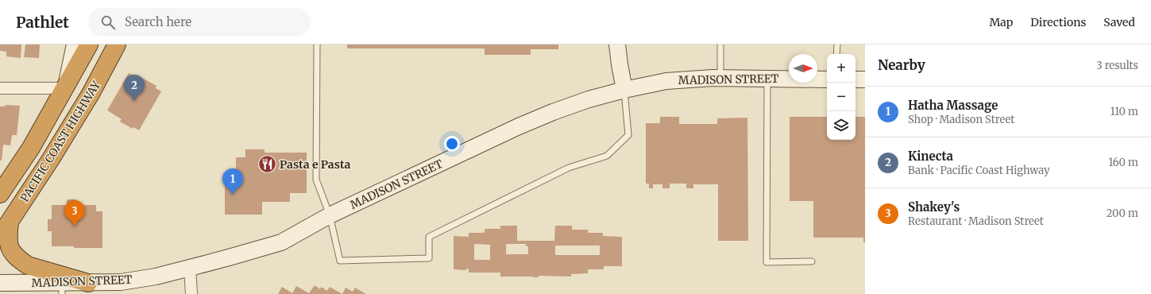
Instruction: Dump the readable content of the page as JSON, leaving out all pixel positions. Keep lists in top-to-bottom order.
{
  "streets": {
    "highway": ["PACIFIC COAST HIGHWAY"],
    "main road": ["MADISON STREET"]
  },
  "places": {
    "restaurant": ["Pasta e Pasta"]
  },
  "north": "right",
  "page": {
    "header": "Pathlet",
    "search": "Search here",
    "nav": ["Map", "Directions", "Saved"],
    "heading": ["Nearby", "3 results"],
    "map_buttons": ["+", "−"],
    "pins": ["2", "1", "3"],
    "list": [
      {
        "mark": "1",
        "name": "Hatha Massage",
        "note": "Shop · Madison Street",
        "value": "110 m"
      },
      {
        "mark": "2",
        "name": "Kinecta",
        "note": "Bank · Pacific Coast Highway",
        "value": "160 m"
      },
      {
        "mark": "3",
        "name": "Shakey's",
        "note": "Restaurant · Madison Street",
        "value": "200 m"
      }
    ]
  }
}
